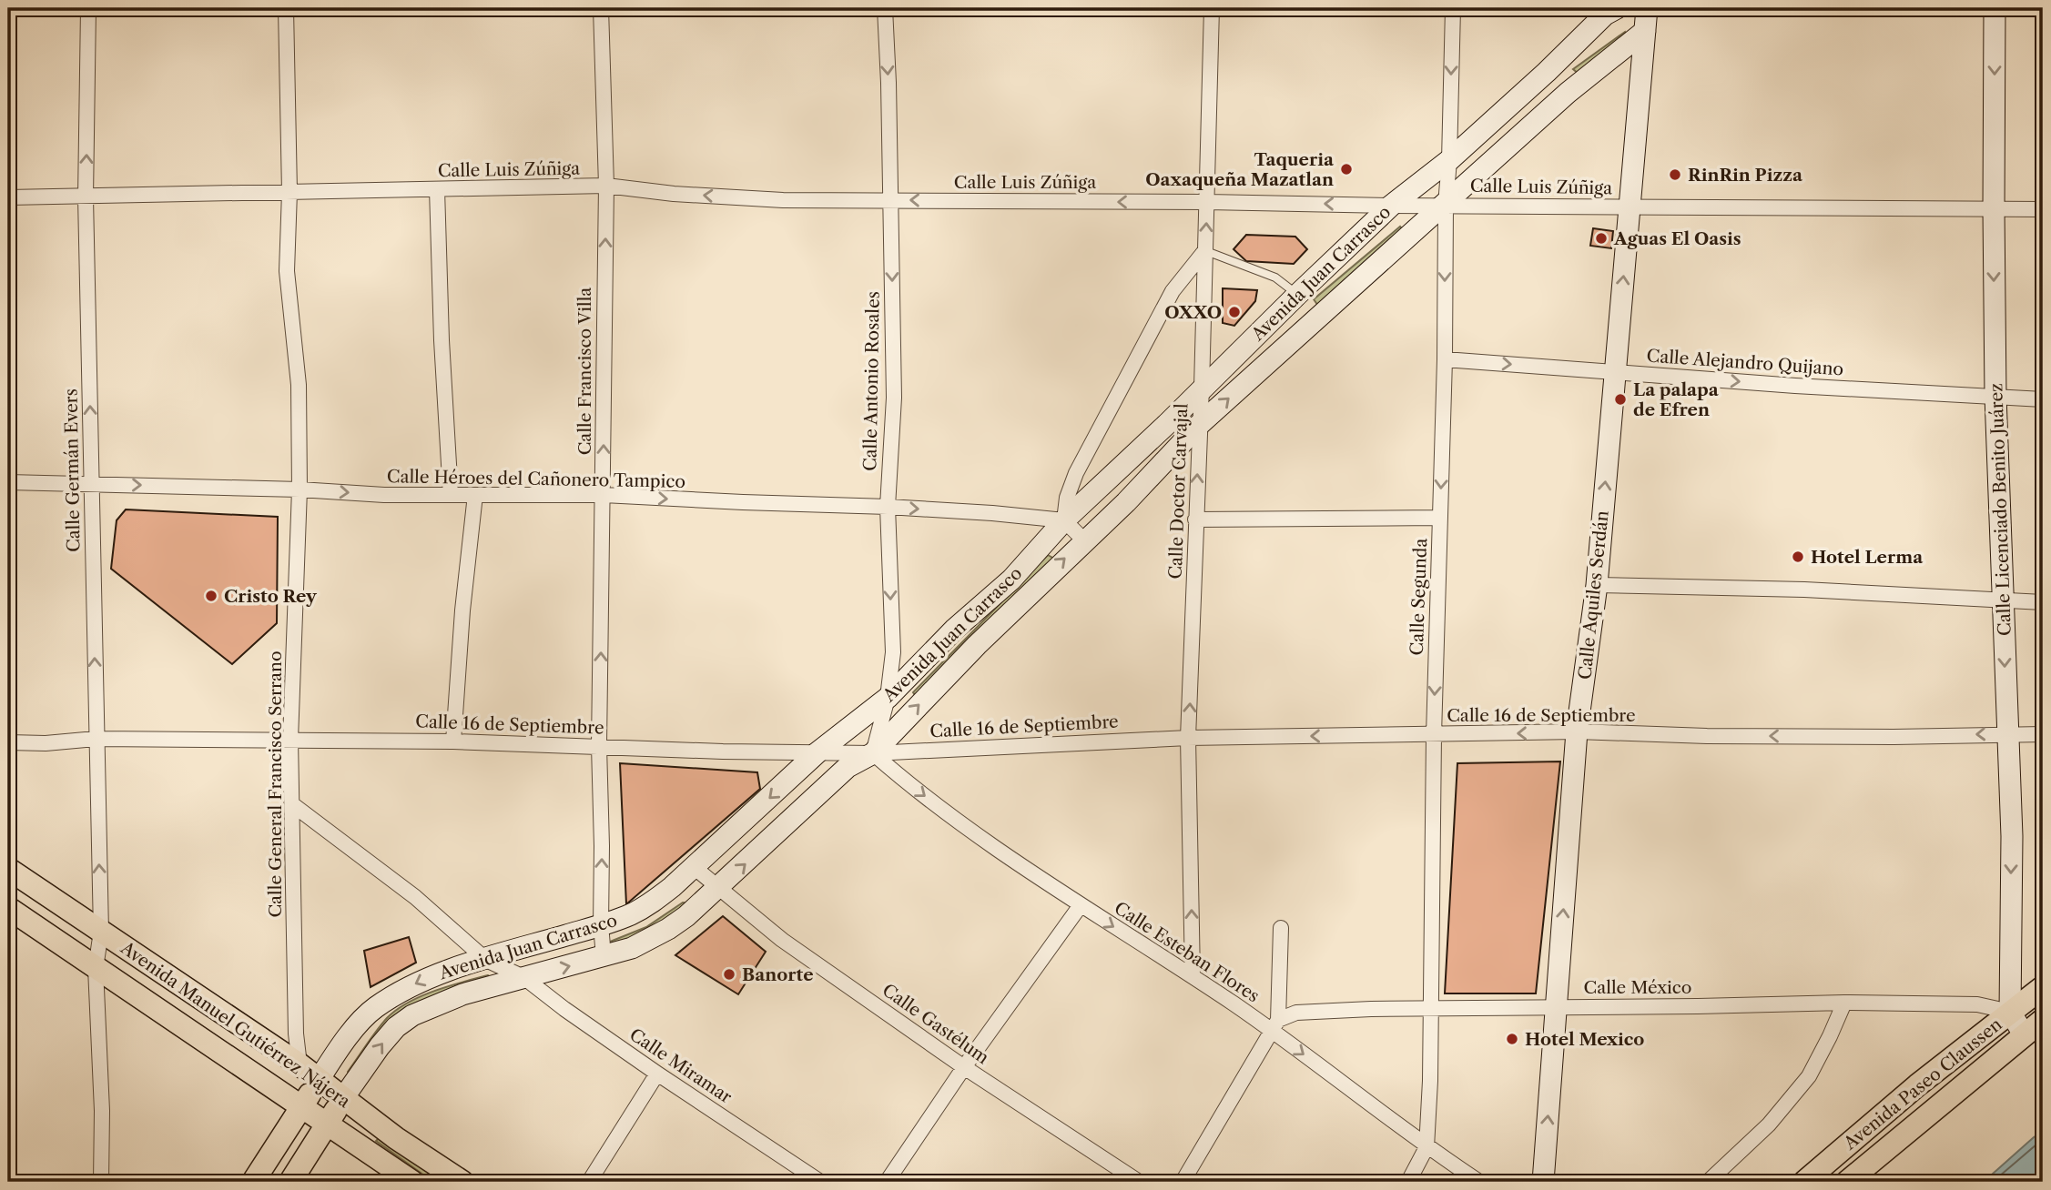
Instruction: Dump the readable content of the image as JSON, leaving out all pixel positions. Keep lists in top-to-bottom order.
{
  "streets": {
    "main road": ["Avenida Juan Carrasco", "Avenida Manuel Gutiérrez Nájera", "Avenida Paseo Claussen"],
    "street": [
      "Calle Luis Zúñiga",
      "Calle Alejandro Quijano",
      "Calle Francisco Villa",
      "Calle Antonio Rosales",
      "Calle Germán Evers",
      "Calle Héroes del Cañonero Tampico",
      "Calle Doctor Carvajal",
      "Calle Licenciado Benito Juárez",
      "Calle Aquiles Serdán",
      "Calle Segunda",
      "Calle 16 de Septiembre",
      "Calle General Francisco Serrano",
      "Calle Esteban Flores",
      "Calle México",
      "Calle Gastélum",
      "Calle Miramar"
    ]
  },
  "crossings": [
    ["Calle Luis Zúñiga", "Avenida Juan Carrasco"],
    ["Calle Luis Zúñiga", "Calle Francisco Villa"],
    ["Calle Luis Zúñiga", "Calle Antonio Rosales"],
    ["Calle Luis Zúñiga", "Calle Germán Evers"],
    ["Calle Luis Zúñiga", "Calle Doctor Carvajal"],
    ["Calle Luis Zúñiga", "Calle Licenciado Benito Juárez"],
    ["Calle Luis Zúñiga", "Calle Aquiles Serdán"],
    ["Calle Luis Zúñiga", "Calle Segunda"],
    ["Calle Luis Zúñiga", "Calle General Francisco Serrano"],
    ["Avenida Juan Carrasco", "Calle Francisco Villa"],
    ["Avenida Juan Carrasco", "Calle Antonio Rosales"],
    ["Avenida Juan Carrasco", "Calle Héroes del Cañonero Tampico"],
    ["Avenida Juan Carrasco", "Calle Doctor Carvajal"],
    ["Avenida Juan Carrasco", "Calle Aquiles Serdán"],
    ["Avenida Juan Carrasco", "Calle Segunda"],
    ["Avenida Juan Carrasco", "Calle 16 de Septiembre"],
    ["Avenida Juan Carrasco", "Calle Esteban Flores"],
    ["Avenida Juan Carrasco", "Calle Gastélum"],
    ["Avenida Juan Carrasco", "Avenida Manuel Gutiérrez Nájera"],
    ["Avenida Juan Carrasco", "Calle Miramar"],
    ["Calle Alejandro Quijano", "Calle Licenciado Benito Juárez"],
    ["Calle Alejandro Quijano", "Calle Aquiles Serdán"],
    ["Calle Alejandro Quijano", "Calle Segunda"],
    ["Calle Francisco Villa", "Calle Héroes del Cañonero Tampico"],
    ["Calle Francisco Villa", "Calle 16 de Septiembre"],
    ["Calle Antonio Rosales", "Calle Héroes del Cañonero Tampico"],
    ["Calle Antonio Rosales", "Calle 16 de Septiembre"],
    ["Calle Antonio Rosales", "Calle Esteban Flores"],
    ["Calle Germán Evers", "Calle Héroes del Cañonero Tampico"],
    ["Calle Germán Evers", "Calle 16 de Septiembre"],
    ["Calle Germán Evers", "Avenida Manuel Gutiérrez Nájera"],
    ["Calle Héroes del Cañonero Tampico", "Calle General Francisco Serrano"],
    ["Calle Doctor Carvajal", "Calle 16 de Septiembre"],
    ["Calle Doctor Carvajal", "Calle Esteban Flores"],
    ["Calle Licenciado Benito Juárez", "Calle 16 de Septiembre"],
    ["Calle Licenciado Benito Juárez", "Calle México"],
    ["Calle Licenciado Benito Juárez", "Avenida Paseo Claussen"],
    ["Calle Aquiles Serdán", "Calle 16 de Septiembre"],
    ["Calle Aquiles Serdán", "Calle México"],
    ["Calle Segunda", "Calle 16 de Septiembre"],
    ["Calle Segunda", "Calle Esteban Flores"],
    ["Calle Segunda", "Calle México"],
    ["Calle 16 de Septiembre", "Calle General Francisco Serrano"],
    ["Calle 16 de Septiembre", "Calle Esteban Flores"],
    ["Calle General Francisco Serrano", "Avenida Manuel Gutiérrez Nájera"],
    ["Calle General Francisco Serrano", "Calle Miramar"],
    ["Calle Esteban Flores", "Calle México"],
    ["Calle México", "Avenida Paseo Claussen"]
  ],
  "one_way": [
    "Calle Luis Zúñiga",
    "Calle Alejandro Quijano",
    "Calle Francisco Villa",
    "Calle Antonio Rosales",
    "Calle Germán Evers",
    "Calle Héroes del Cañonero Tampico",
    "Calle Doctor Carvajal",
    "Calle Licenciado Benito Juárez",
    "Calle Aquiles Serdán",
    "Calle Segunda",
    "Calle 16 de Septiembre",
    "Calle Esteban Flores"
  ],
  "places": [
    "Taqueria Oaxaqueña Mazatlan",
    "RinRin Pizza",
    "Aguas El Oasis",
    "OXXO",
    "La palapa de Efren",
    "Hotel Lerma",
    "Cristo Rey",
    "Banorte",
    "Hotel Mexico"
  ]
}
